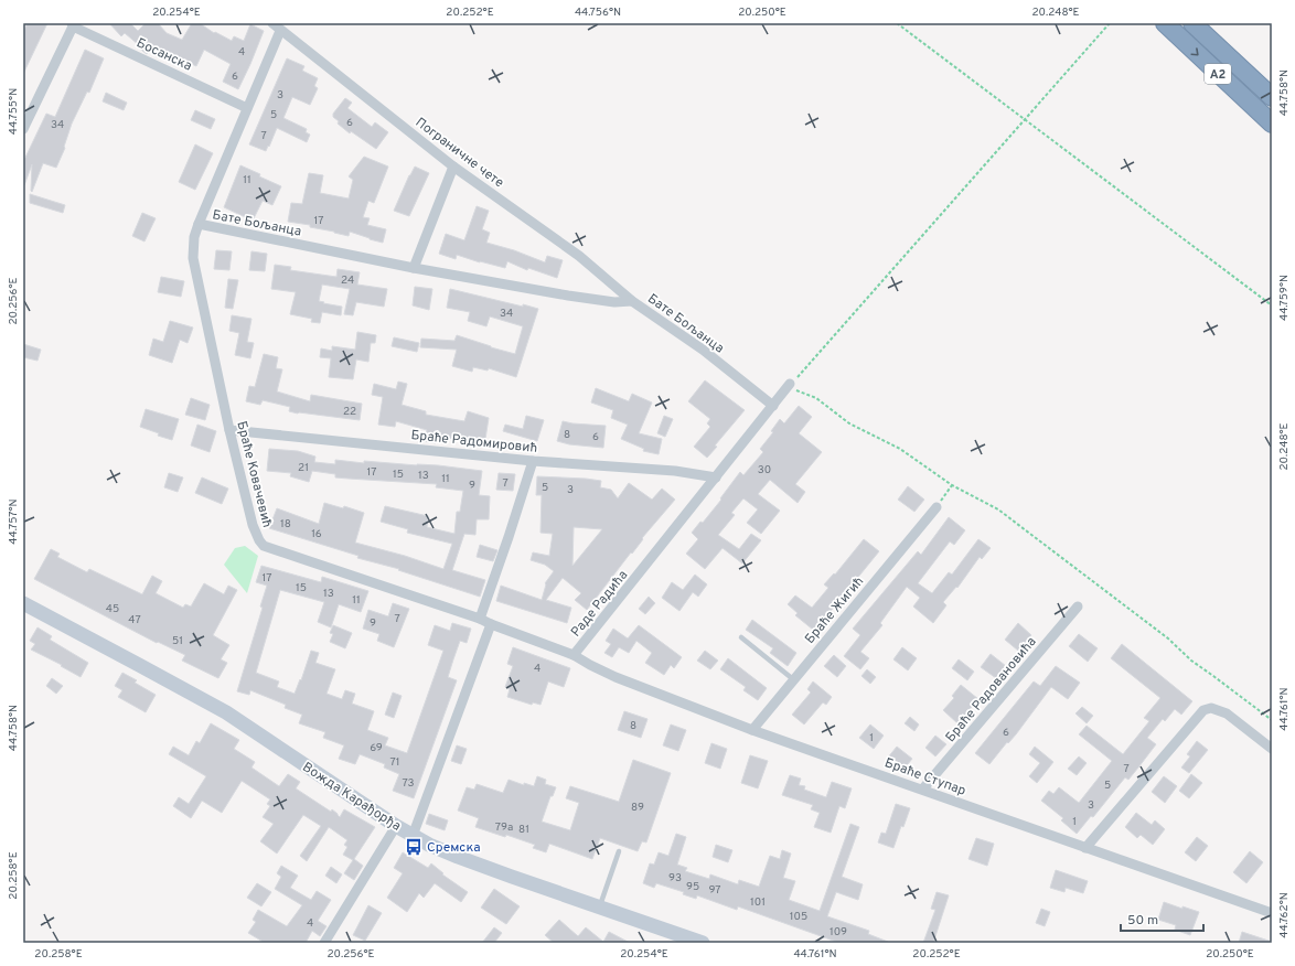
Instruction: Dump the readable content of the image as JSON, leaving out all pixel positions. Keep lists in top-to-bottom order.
{
  "streets": {
    "highway": ["A2"],
    "main road": ["Вожда Карађорђа"],
    "street": [
      "Босанска",
      "Пограничне чете",
      "Бате Бољанца",
      "Браће Радомировић",
      "Браће Ковачевић",
      "Раде Радића",
      "Браће Жигић",
      "Браће Радовановића",
      "Браће Ступар"
    ]
  },
  "crossings": [
    ["Босанска", "Бате Бољанца"],
    ["Пограничне чете", "Бате Бољанца"],
    ["Бате Бољанца", "Браће Ковачевић"],
    ["Бате Бољанца", "Раде Радића"],
    ["Браће Радомировић", "Браће Ковачевић"],
    ["Браће Радомировић", "Раде Радића"],
    ["Браће Ковачевић", "Раде Радића"],
    ["Раде Радића", "Браће Ступар"],
    ["Браће Жигић", "Браће Ступар"],
    ["Браће Радовановића", "Браће Ступар"]
  ],
  "places": {
    "bus stop": ["Сремска"]
  },
  "house_numbers": [
    "4",
    "6",
    "3",
    "5",
    "6",
    "34",
    "7",
    "11",
    "17",
    "24",
    "34",
    "22",
    "8",
    "6",
    "21",
    "30",
    "17",
    "15",
    "13",
    "11",
    "7",
    "9",
    "5",
    "3",
    "18",
    "16",
    "17",
    "15",
    "13",
    "11",
    "45",
    "7",
    "47",
    "9",
    "51",
    "4",
    "8",
    "6",
    "1",
    "69",
    "71",
    "7",
    "73",
    "5",
    "3",
    "89",
    "1",
    "79a",
    "81",
    "93",
    "95",
    "97",
    "101",
    "105",
    "4",
    "109"
  ],
  "scale_bar": "50 m",
  "coordinates": [
    "20.254°E",
    "20.252°E",
    "44.756°N",
    "20.250°E",
    "20.248°E",
    "44.758°N",
    "44.755°N",
    "44.759°N",
    "20.256°E",
    "44.757°N",
    "44.761°N",
    "20.258°E",
    "44.762°N"
  ]
}
